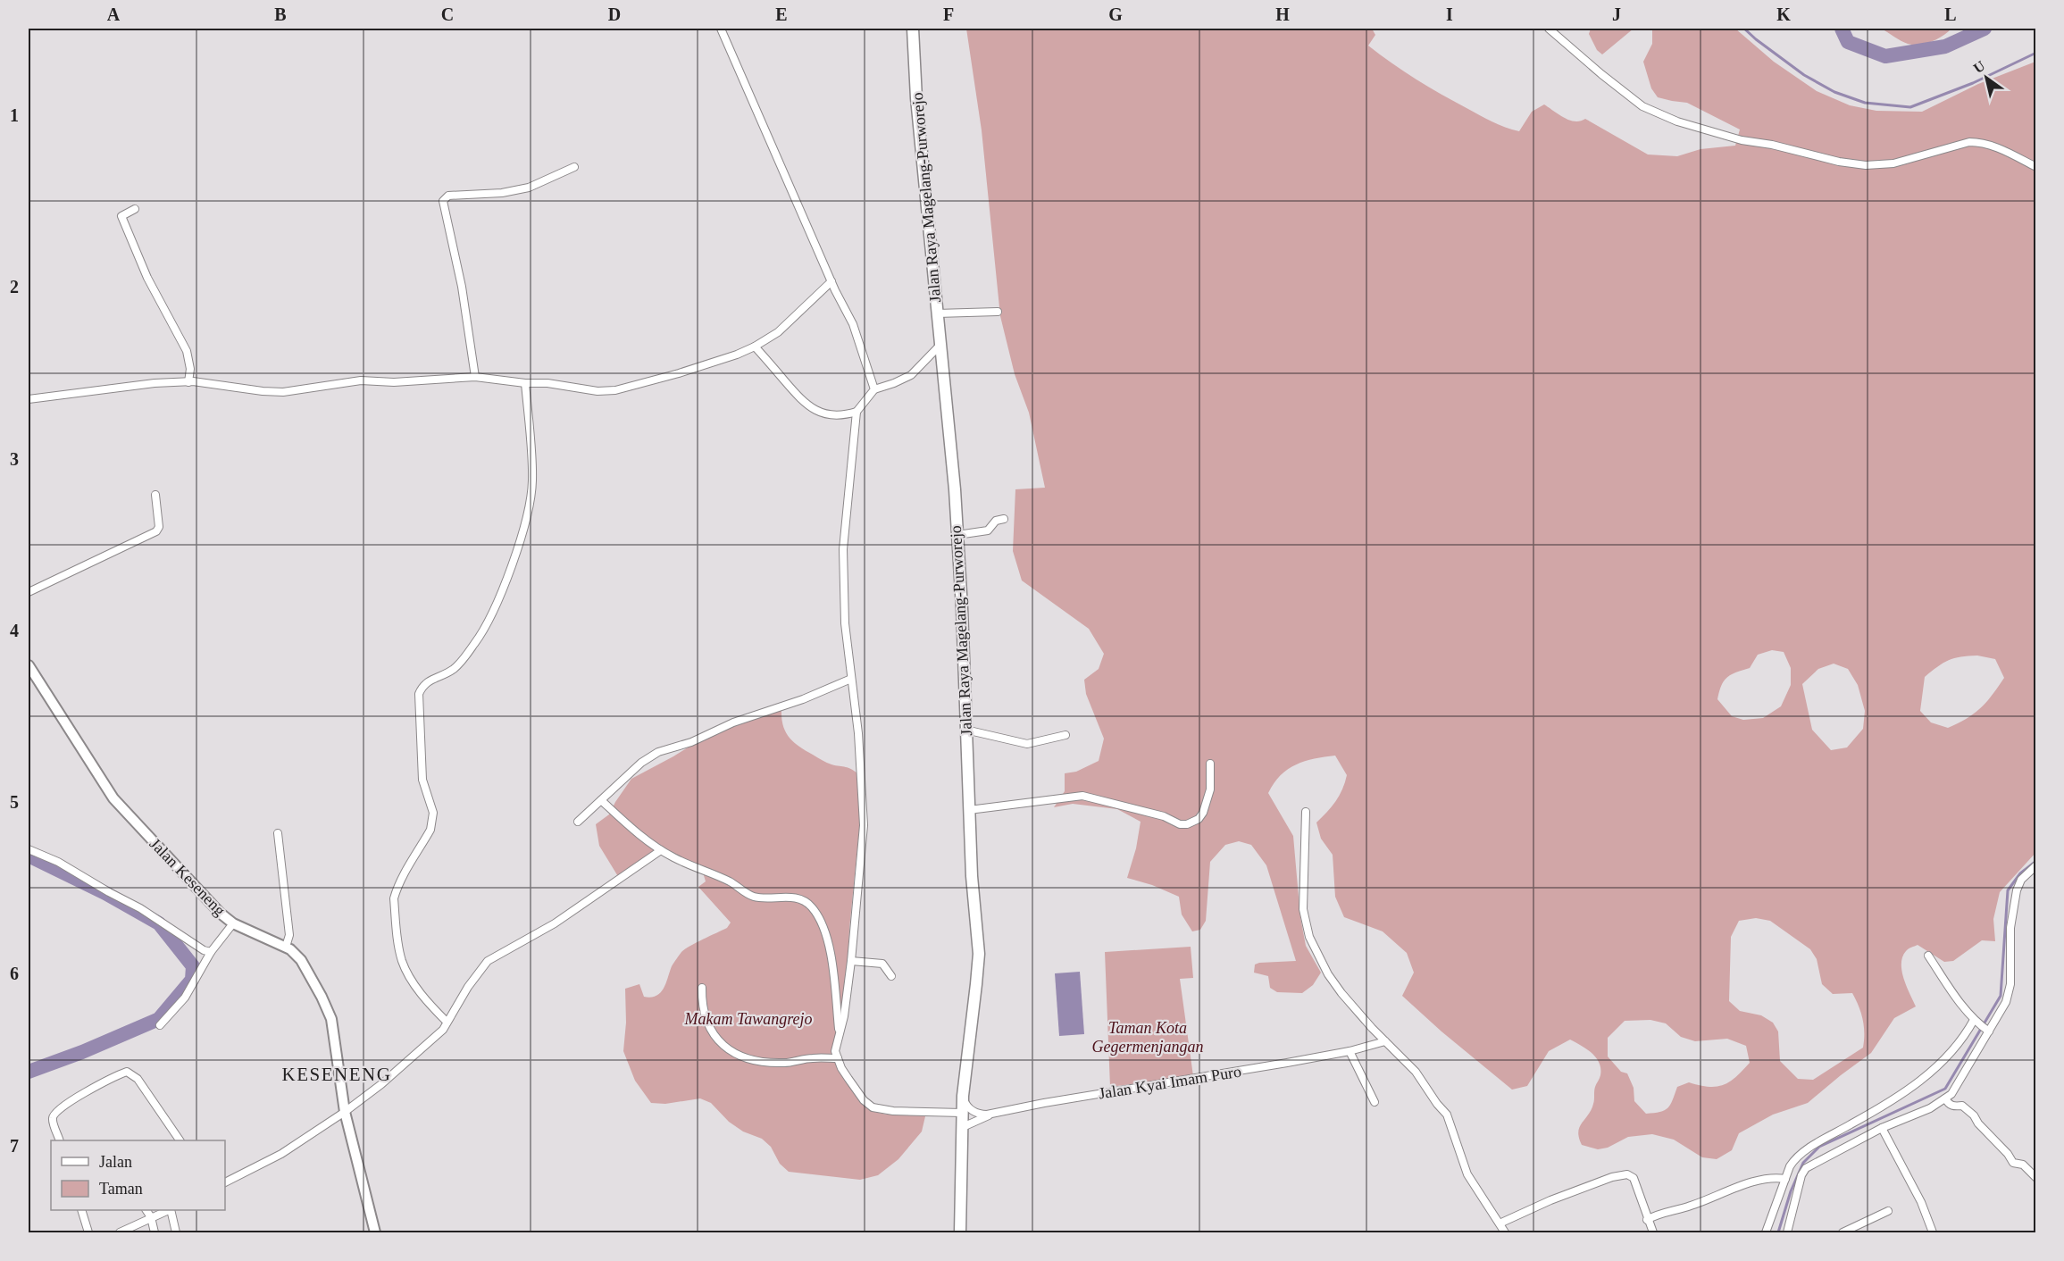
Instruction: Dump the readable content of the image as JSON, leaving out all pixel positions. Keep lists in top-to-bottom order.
{
  "streets": {
    "main road": ["Jalan Raya Magelang-Purworejo"],
    "street": ["Jalan Keseneng", "Jalan Kyai Imam Puro"]
  },
  "crossings": [
    ["Jalan Raya Magelang-Purworejo", "Jalan Kyai Imam Puro"]
  ],
  "districts": ["KESENENG"],
  "parks": ["Makam Tawangrejo", "Taman Kota Gegermenjangan"],
  "legend": ["Jalan", "Taman"],
  "north": "top left",
  "grid": {
    "columns": [
      "A",
      "B",
      "C",
      "D",
      "E",
      "F",
      "G",
      "H",
      "I",
      "J",
      "K",
      "L"
    ],
    "rows": [
      "1",
      "2",
      "3",
      "4",
      "5",
      "6",
      "7"
    ]
  }
}
